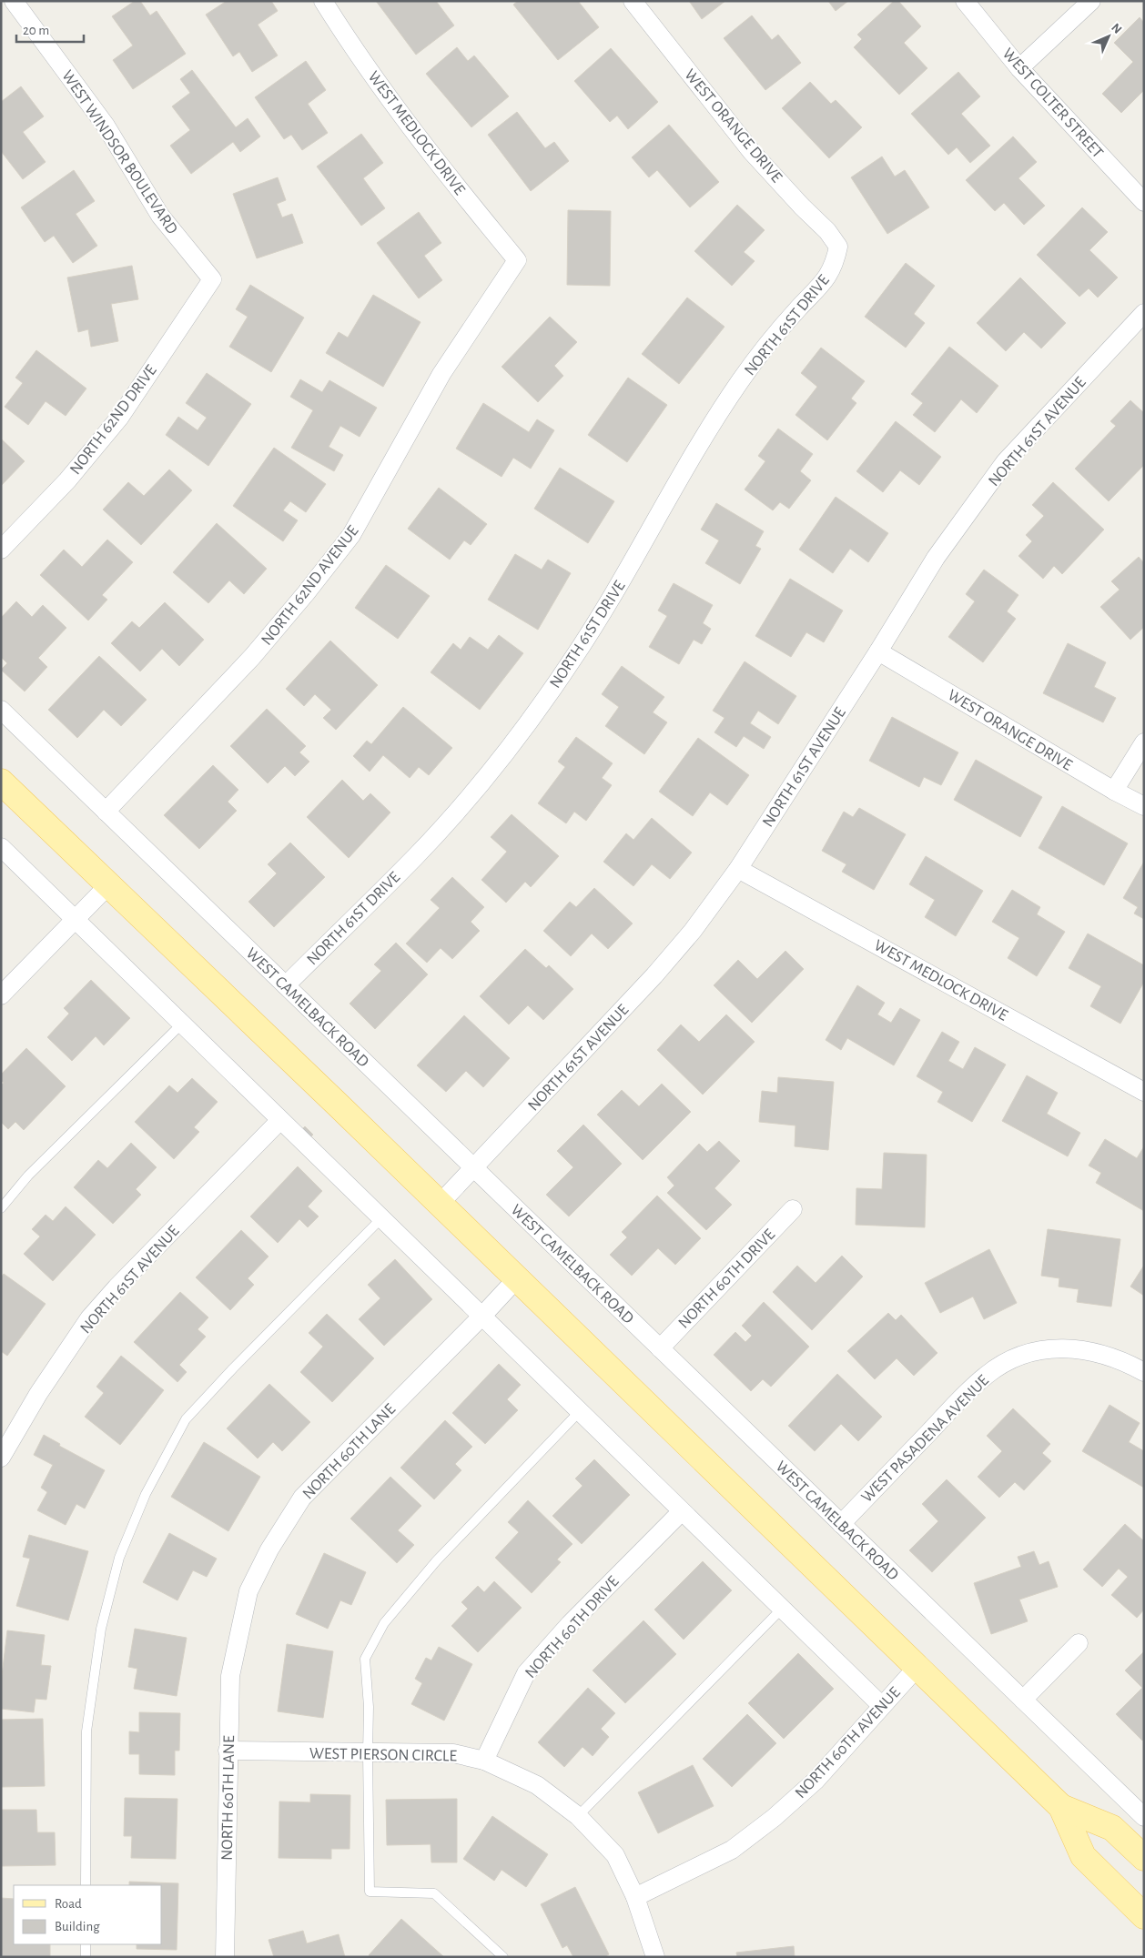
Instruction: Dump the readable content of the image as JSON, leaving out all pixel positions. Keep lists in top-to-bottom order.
{
  "streets": {
    "street": [
      "WEST COLTER STREET",
      "WEST ORANGE DRIVE",
      "WEST MEDLOCK DRIVE",
      "WEST WINDSOR BOULEVARD",
      "NORTH 61ST DRIVE",
      "NORTH 62ND DRIVE",
      "NORTH 61ST AVENUE",
      "NORTH 62ND AVENUE",
      "WEST CAMELBACK ROAD",
      "NORTH 60TH DRIVE",
      "WEST PASADENA AVENUE",
      "NORTH 60TH LANE",
      "NORTH 60TH AVENUE",
      "WEST PIERSON CIRCLE"
    ]
  },
  "crossings": [
    ["WEST ORANGE DRIVE", "NORTH 61ST DRIVE"],
    ["WEST ORANGE DRIVE", "NORTH 61ST AVENUE"],
    ["WEST MEDLOCK DRIVE", "NORTH 61ST AVENUE"],
    ["WEST MEDLOCK DRIVE", "NORTH 62ND AVENUE"],
    ["WEST WINDSOR BOULEVARD", "NORTH 62ND DRIVE"],
    ["NORTH 61ST DRIVE", "WEST CAMELBACK ROAD"],
    ["NORTH 61ST AVENUE", "WEST CAMELBACK ROAD"],
    ["NORTH 62ND AVENUE", "WEST CAMELBACK ROAD"],
    ["WEST CAMELBACK ROAD", "NORTH 60TH DRIVE"],
    ["WEST CAMELBACK ROAD", "WEST PASADENA AVENUE"],
    ["NORTH 60TH DRIVE", "WEST PIERSON CIRCLE"],
    ["NORTH 60TH LANE", "WEST PIERSON CIRCLE"],
    ["NORTH 60TH AVENUE", "WEST PIERSON CIRCLE"]
  ],
  "legend": ["Road", "Building"],
  "scale_bar": "20 m",
  "north": "top right"
}
